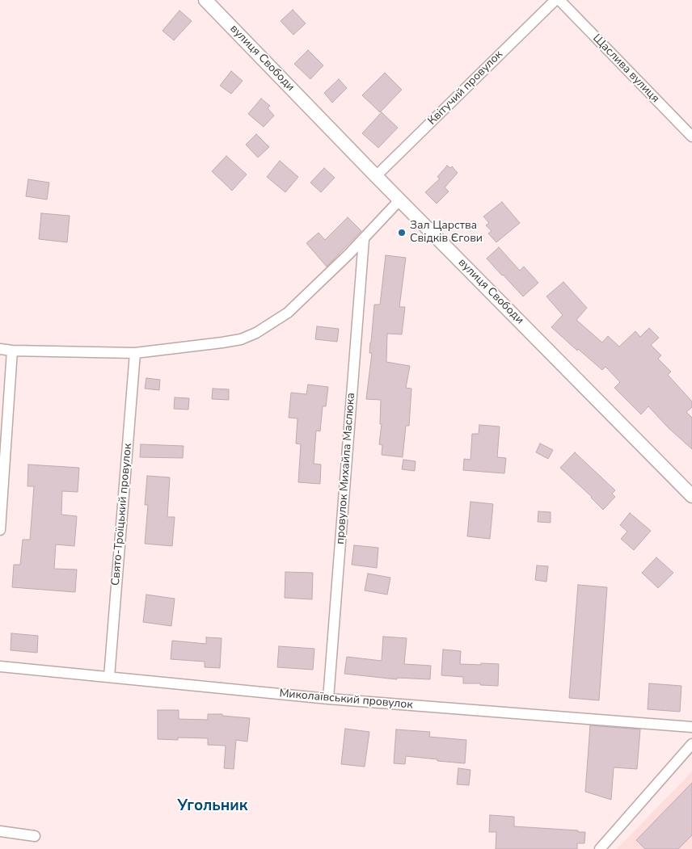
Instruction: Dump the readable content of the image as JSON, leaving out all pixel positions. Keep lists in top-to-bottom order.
{
  "streets": {
    "street": [
      "вулиця Свободи",
      "Щаслива вулиця",
      "Квітучий провулок",
      "провулок Михайла Маслюка",
      "Свято-Троїцький провулок",
      "Миколаївський провулок"
    ]
  },
  "crossings": [
    ["вулиця Свободи", "Квітучий провулок"],
    ["провулок Михайла Маслюка", "Миколаївський провулок"],
    ["Свято-Троїцький провулок", "Миколаївський провулок"]
  ],
  "districts": ["Угольник"],
  "places": ["Зал Царства Свідків Єгови"]
}
